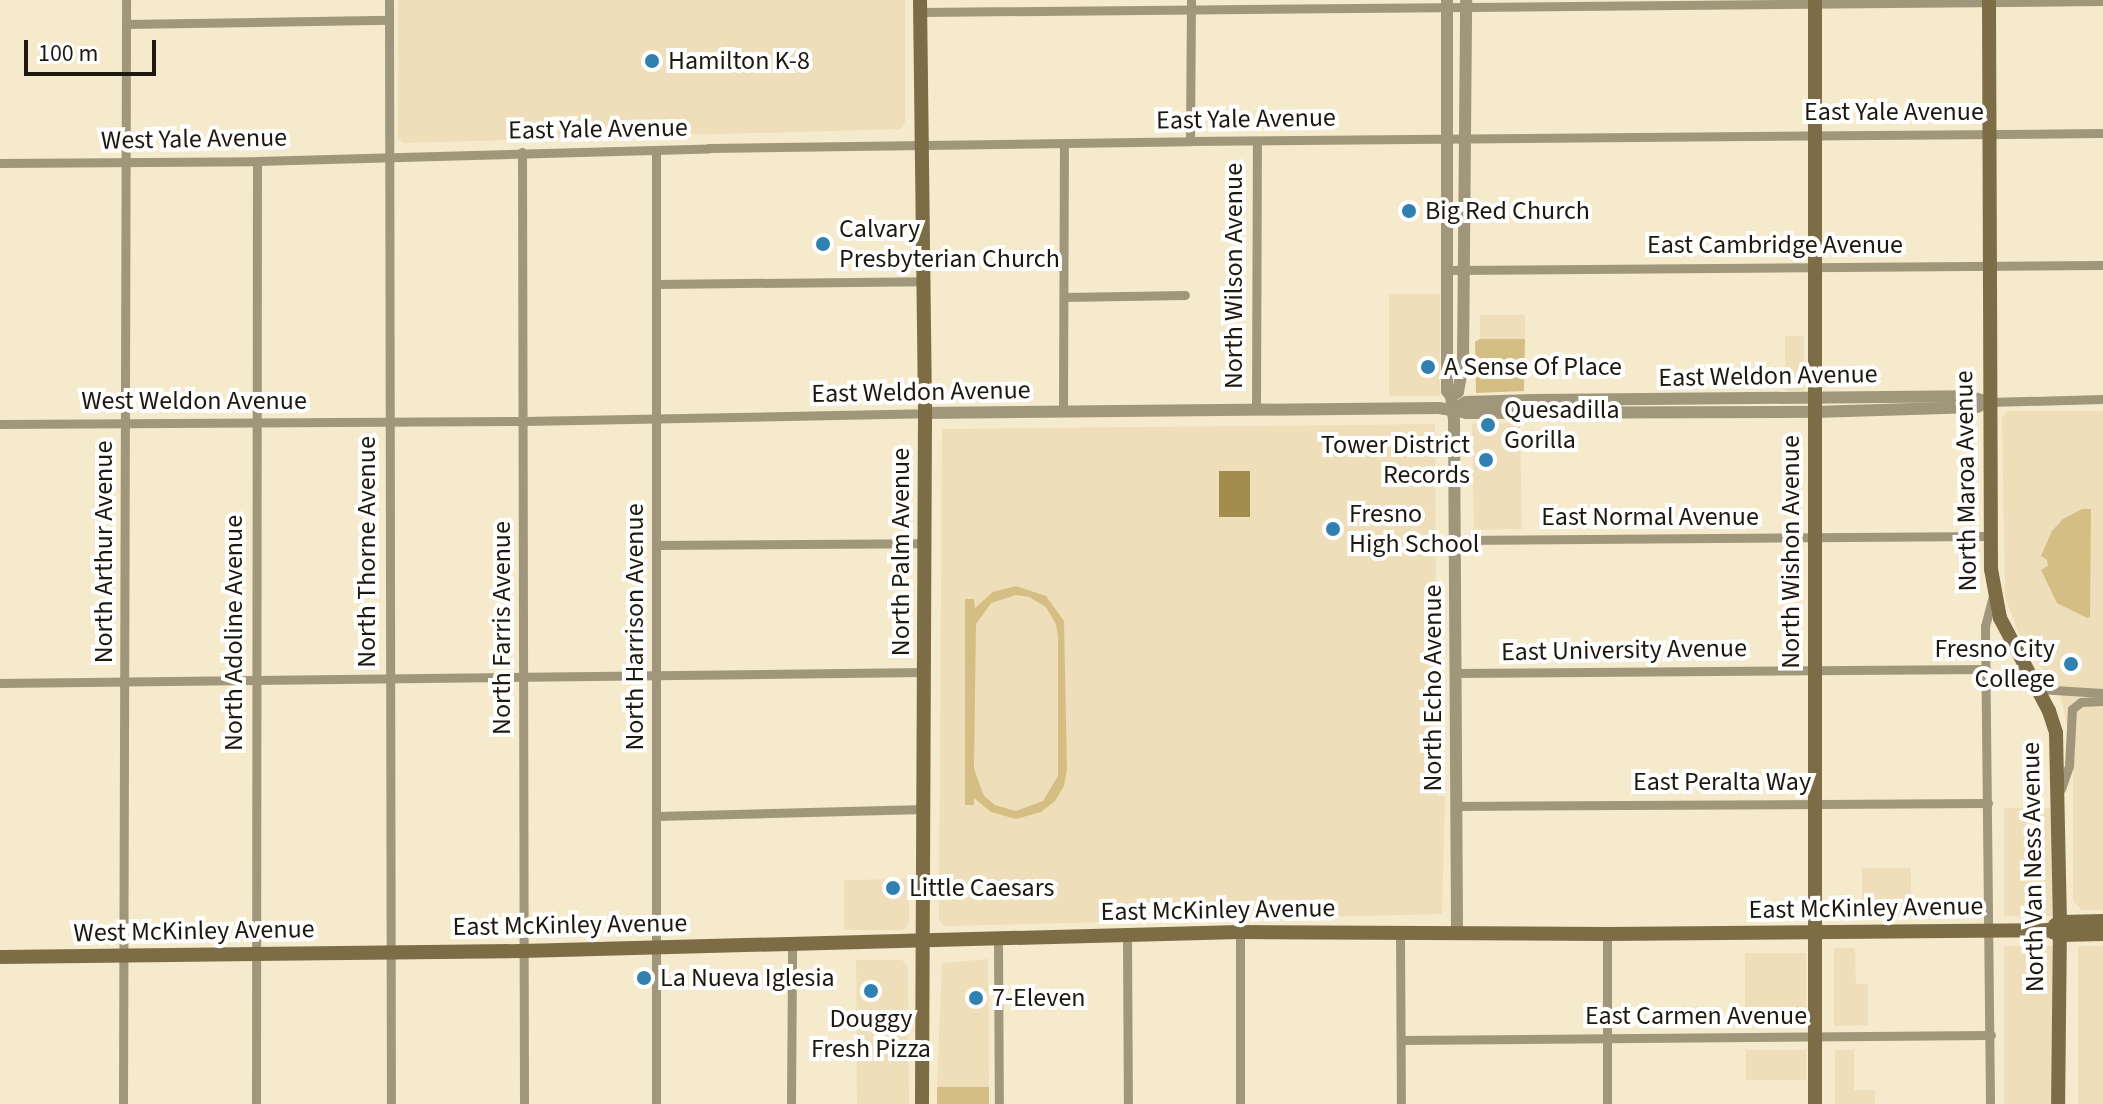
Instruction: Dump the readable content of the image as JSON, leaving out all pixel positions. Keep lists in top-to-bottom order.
{
  "streets": {
    "main road": [
      "North Maroa Avenue",
      "North Palm Avenue",
      "North Wishon Avenue",
      "North Van Ness Avenue",
      "East McKinley Avenue",
      "West McKinley Avenue"
    ],
    "street": [
      "East Yale Avenue",
      "West Yale Avenue",
      "East Cambridge Avenue",
      "North Wilson Avenue",
      "East Weldon Avenue",
      "West Weldon Avenue",
      "East Normal Avenue",
      "North Arthur Avenue",
      "North Thorne Avenue",
      "North Harrison Avenue",
      "North Farris Avenue",
      "North Adoline Avenue",
      "East University Avenue",
      "North Echo Avenue",
      "East Peralta Way",
      "East Carmen Avenue"
    ]
  },
  "crossings": [
    ["East Yale Avenue", "West Yale Avenue"],
    ["East Yale Avenue", "North Wilson Avenue"],
    ["East Yale Avenue", "North Maroa Avenue"],
    ["East Yale Avenue", "North Thorne Avenue"],
    ["East Yale Avenue", "North Palm Avenue"],
    ["East Yale Avenue", "North Wishon Avenue"],
    ["East Yale Avenue", "North Harrison Avenue"],
    ["East Yale Avenue", "North Farris Avenue"],
    ["West Yale Avenue", "North Arthur Avenue"],
    ["West Yale Avenue", "North Thorne Avenue"],
    ["West Yale Avenue", "North Adoline Avenue"],
    ["East Cambridge Avenue", "North Maroa Avenue"],
    ["East Cambridge Avenue", "North Wishon Avenue"],
    ["North Wilson Avenue", "East Weldon Avenue"],
    ["East Weldon Avenue", "West Weldon Avenue"],
    ["East Weldon Avenue", "North Maroa Avenue"],
    ["East Weldon Avenue", "North Thorne Avenue"],
    ["East Weldon Avenue", "North Palm Avenue"],
    ["East Weldon Avenue", "North Wishon Avenue"],
    ["East Weldon Avenue", "North Harrison Avenue"],
    ["East Weldon Avenue", "North Farris Avenue"],
    ["East Weldon Avenue", "North Echo Avenue"],
    ["West Weldon Avenue", "North Arthur Avenue"],
    ["West Weldon Avenue", "North Thorne Avenue"],
    ["West Weldon Avenue", "North Adoline Avenue"],
    ["North Maroa Avenue", "East Normal Avenue"],
    ["North Maroa Avenue", "East University Avenue"],
    ["North Maroa Avenue", "East Peralta Way"],
    ["North Maroa Avenue", "North Van Ness Avenue"],
    ["North Maroa Avenue", "East McKinley Avenue"],
    ["North Maroa Avenue", "East Carmen Avenue"],
    ["East Normal Avenue", "North Wishon Avenue"],
    ["East Normal Avenue", "North Echo Avenue"],
    ["North Arthur Avenue", "West McKinley Avenue"],
    ["North Thorne Avenue", "East McKinley Avenue"],
    ["North Thorne Avenue", "West McKinley Avenue"],
    ["North Palm Avenue", "East McKinley Avenue"],
    ["North Wishon Avenue", "East University Avenue"],
    ["North Wishon Avenue", "East Peralta Way"],
    ["North Wishon Avenue", "East McKinley Avenue"],
    ["North Wishon Avenue", "East Carmen Avenue"],
    ["North Harrison Avenue", "East McKinley Avenue"],
    ["North Farris Avenue", "East McKinley Avenue"],
    ["North Adoline Avenue", "West McKinley Avenue"],
    ["East University Avenue", "North Echo Avenue"],
    ["North Echo Avenue", "East Peralta Way"],
    ["North Echo Avenue", "East McKinley Avenue"],
    ["North Van Ness Avenue", "East McKinley Avenue"],
    ["East McKinley Avenue", "West McKinley Avenue"]
  ],
  "places": [
    "Hamilton K-8",
    "Big Red Church",
    "Calvary Presbyterian Church",
    "A Sense Of Place",
    "Quesadilla Gorilla",
    "Tower District Records",
    "Fresno High School",
    "Fresno City College",
    "Little Caesars",
    "La Nueva Iglesia",
    "Douggy Fresh Pizza",
    "7-Eleven"
  ],
  "scale_bar": "100 m"
}
